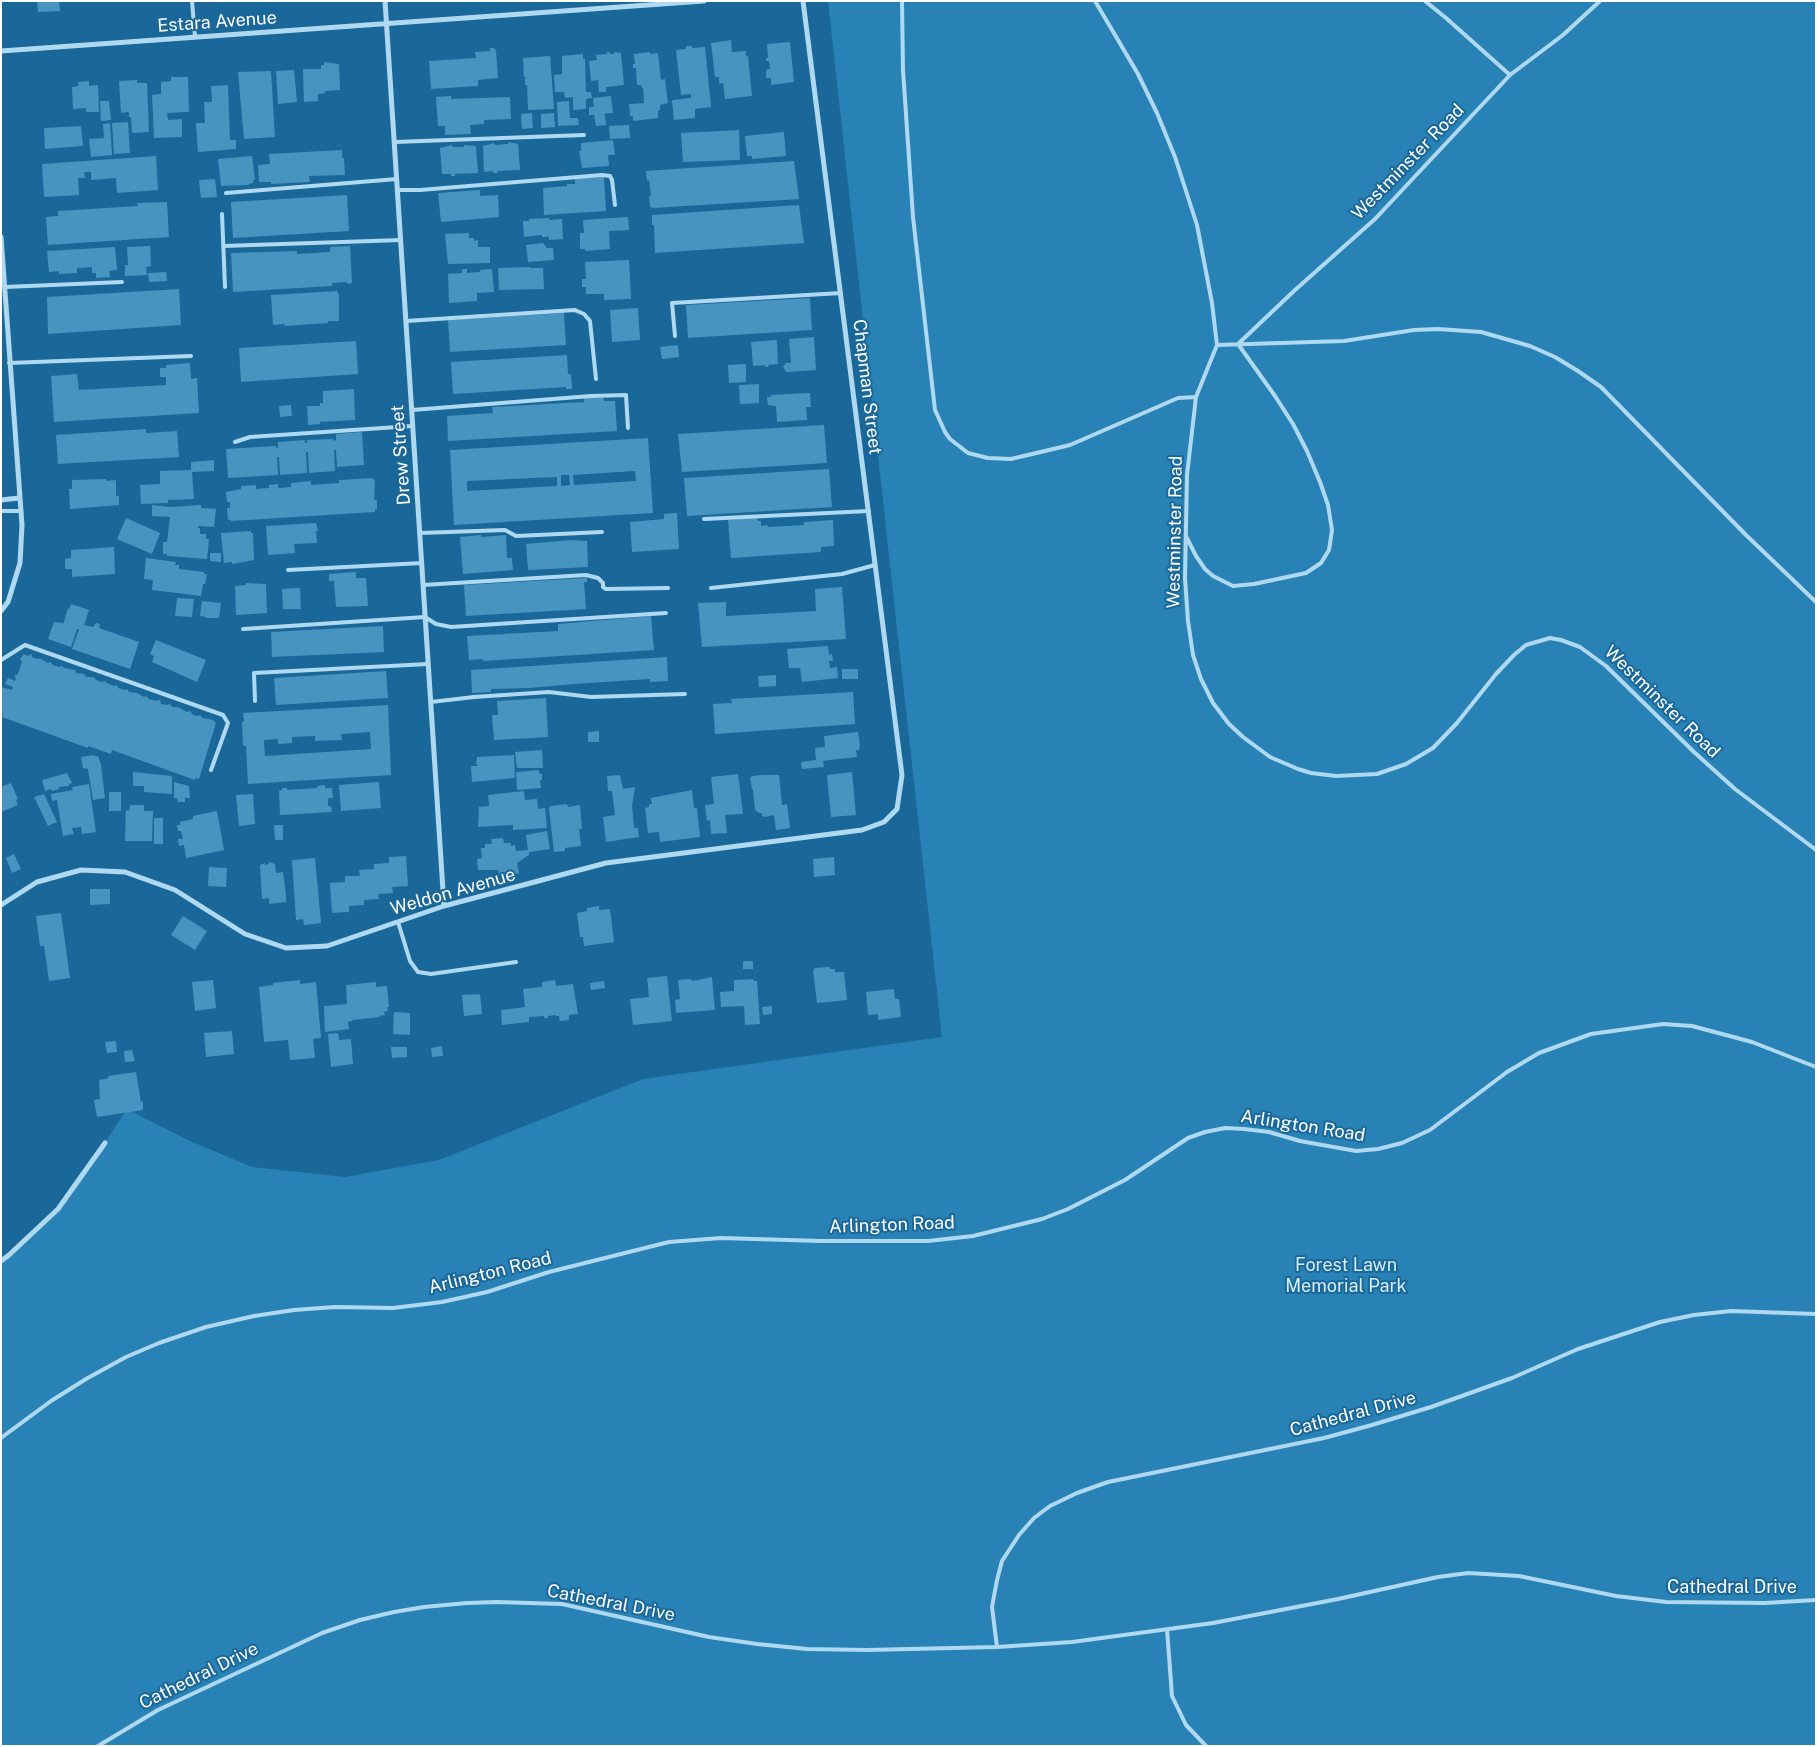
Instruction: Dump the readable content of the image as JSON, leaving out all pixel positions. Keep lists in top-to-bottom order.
{
  "streets": {
    "street": [
      "Estara Avenue",
      "Chapman Street",
      "Drew Street",
      "Weldon Avenue"
    ],
    "lane": ["Westminster Road", "Arlington Road", "Cathedral Drive"]
  },
  "crossings": [
    ["Estara Avenue", "Drew Street"],
    ["Chapman Street", "Weldon Avenue"],
    ["Drew Street", "Weldon Avenue"]
  ],
  "parks": ["Forest Lawn Memorial Park"]
}
